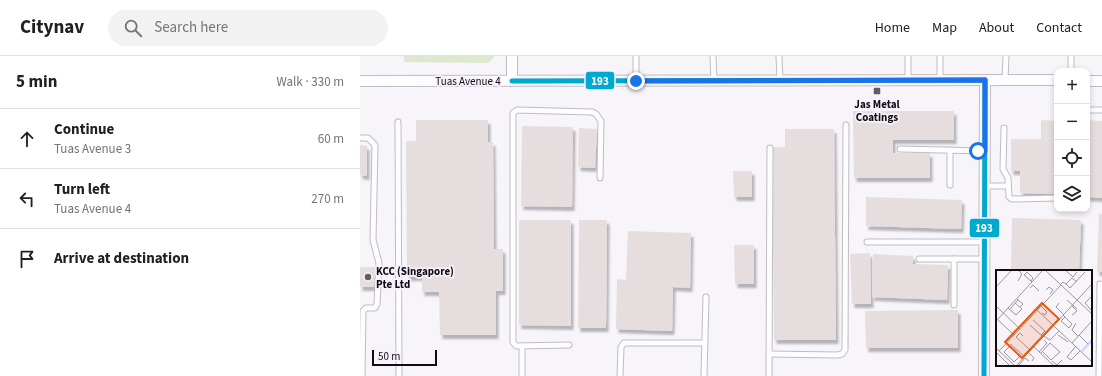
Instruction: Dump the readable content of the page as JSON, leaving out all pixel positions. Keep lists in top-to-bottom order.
{
  "streets": {
    "street": ["Tuas Avenue 4"]
  },
  "places": {
    "transit": ["Jas Metal Coatings"],
    "other": ["KCC (Singapore) Pte Ltd"]
  },
  "lines": ["transit line 193"],
  "scale_bar": "50 m",
  "page": {
    "header": "Citynav",
    "search": "Search here",
    "nav": [
      "Home",
      "Map",
      "About",
      "Contact"
    ],
    "heading": ["5 min", "Walk · 330 m"],
    "map_buttons": ["+", "−"],
    "list": [
      ["Continue", "Tuas Avenue 3", "60 m"],
      ["Turn left", "Tuas Avenue 4", "270 m"],
      "Arrive at destination"
    ],
    "scale": "50 m"
  }
}
